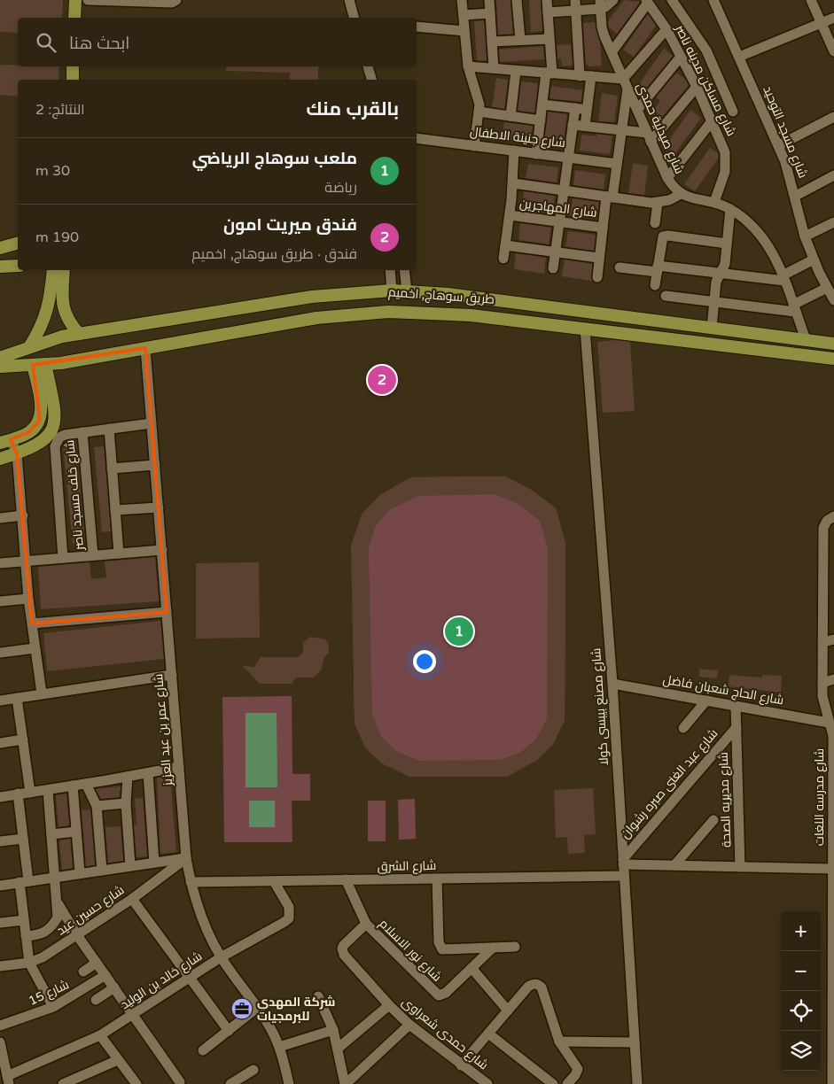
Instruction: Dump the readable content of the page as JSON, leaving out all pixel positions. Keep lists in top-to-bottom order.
{
  "streets": {
    "main road": ["طريق سوهاج, اخميم"],
    "street": [
      "شارع مساكن مدينه ناصر",
      "شارع صيدلية حمدى",
      "شارع مسجد التوحيد",
      "شارع جنينة الاطفال",
      "شارع المهاجرين",
      "شارع خلف مسجد ناصر",
      "شارع الحاج شعبان فاضل",
      "شارع مصنع بيبسى كولا",
      "شارع عمر بن عبد العزيز",
      "شارع عبد الغنى صبره رشوان",
      "شارع مدرسه اللغات",
      "شارع مديريه الصحة",
      "شارع الشرق",
      "شارع حسين عيد",
      "شارع نور الاسلام",
      "شارع خالد بن الوليد",
      "شارع 15",
      "شارع حمدى شعراوى"
    ]
  },
  "crossings": [
    ["طريق سوهاج, اخميم", "شارع مصنع بيبسى كولا"],
    ["طريق سوهاج, اخميم", "شارع عمر بن عبد العزيز"],
    ["شارع الحاج شعبان فاضل", "شارع مصنع بيبسى كولا"],
    ["شارع الحاج شعبان فاضل", "شارع مدرسه اللغات"],
    ["شارع الحاج شعبان فاضل", "شارع مديريه الصحة"],
    ["شارع مصنع بيبسى كولا", "شارع عبد الغنى صبره رشوان"],
    ["شارع مصنع بيبسى كولا", "شارع الشرق"],
    ["شارع عمر بن عبد العزيز", "شارع الشرق"],
    ["شارع عمر بن عبد العزيز", "شارع حسين عيد"],
    ["شارع عمر بن عبد العزيز", "شارع خالد بن الوليد"],
    ["شارع عبد الغنى صبره رشوان", "شارع مديريه الصحة"],
    ["شارع الشرق", "شارع نور الاسلام"],
    ["شارع الشرق", "شارع خالد بن الوليد"],
    ["شارع نور الاسلام", "شارع حمدى شعراوى"]
  ],
  "places": {
    "office": ["شركة المهدي للبرمجيات"]
  },
  "page": {
    "search": "ابحث هنا",
    "heading": ["بالقرب منك", "النتائج: 2"],
    "list": [
      {
        "mark": "1",
        "name": "ملعب سوهاج الرياضي",
        "note": "رياضة",
        "value": "30 m"
      },
      {
        "mark": "2",
        "name": "فندق ميريت امون",
        "note": "فندق · طريق سوهاج, اخميم",
        "value": "190 m"
      }
    ],
    "pins": ["2", "1"],
    "map_buttons": ["+", "−"]
  }
}
